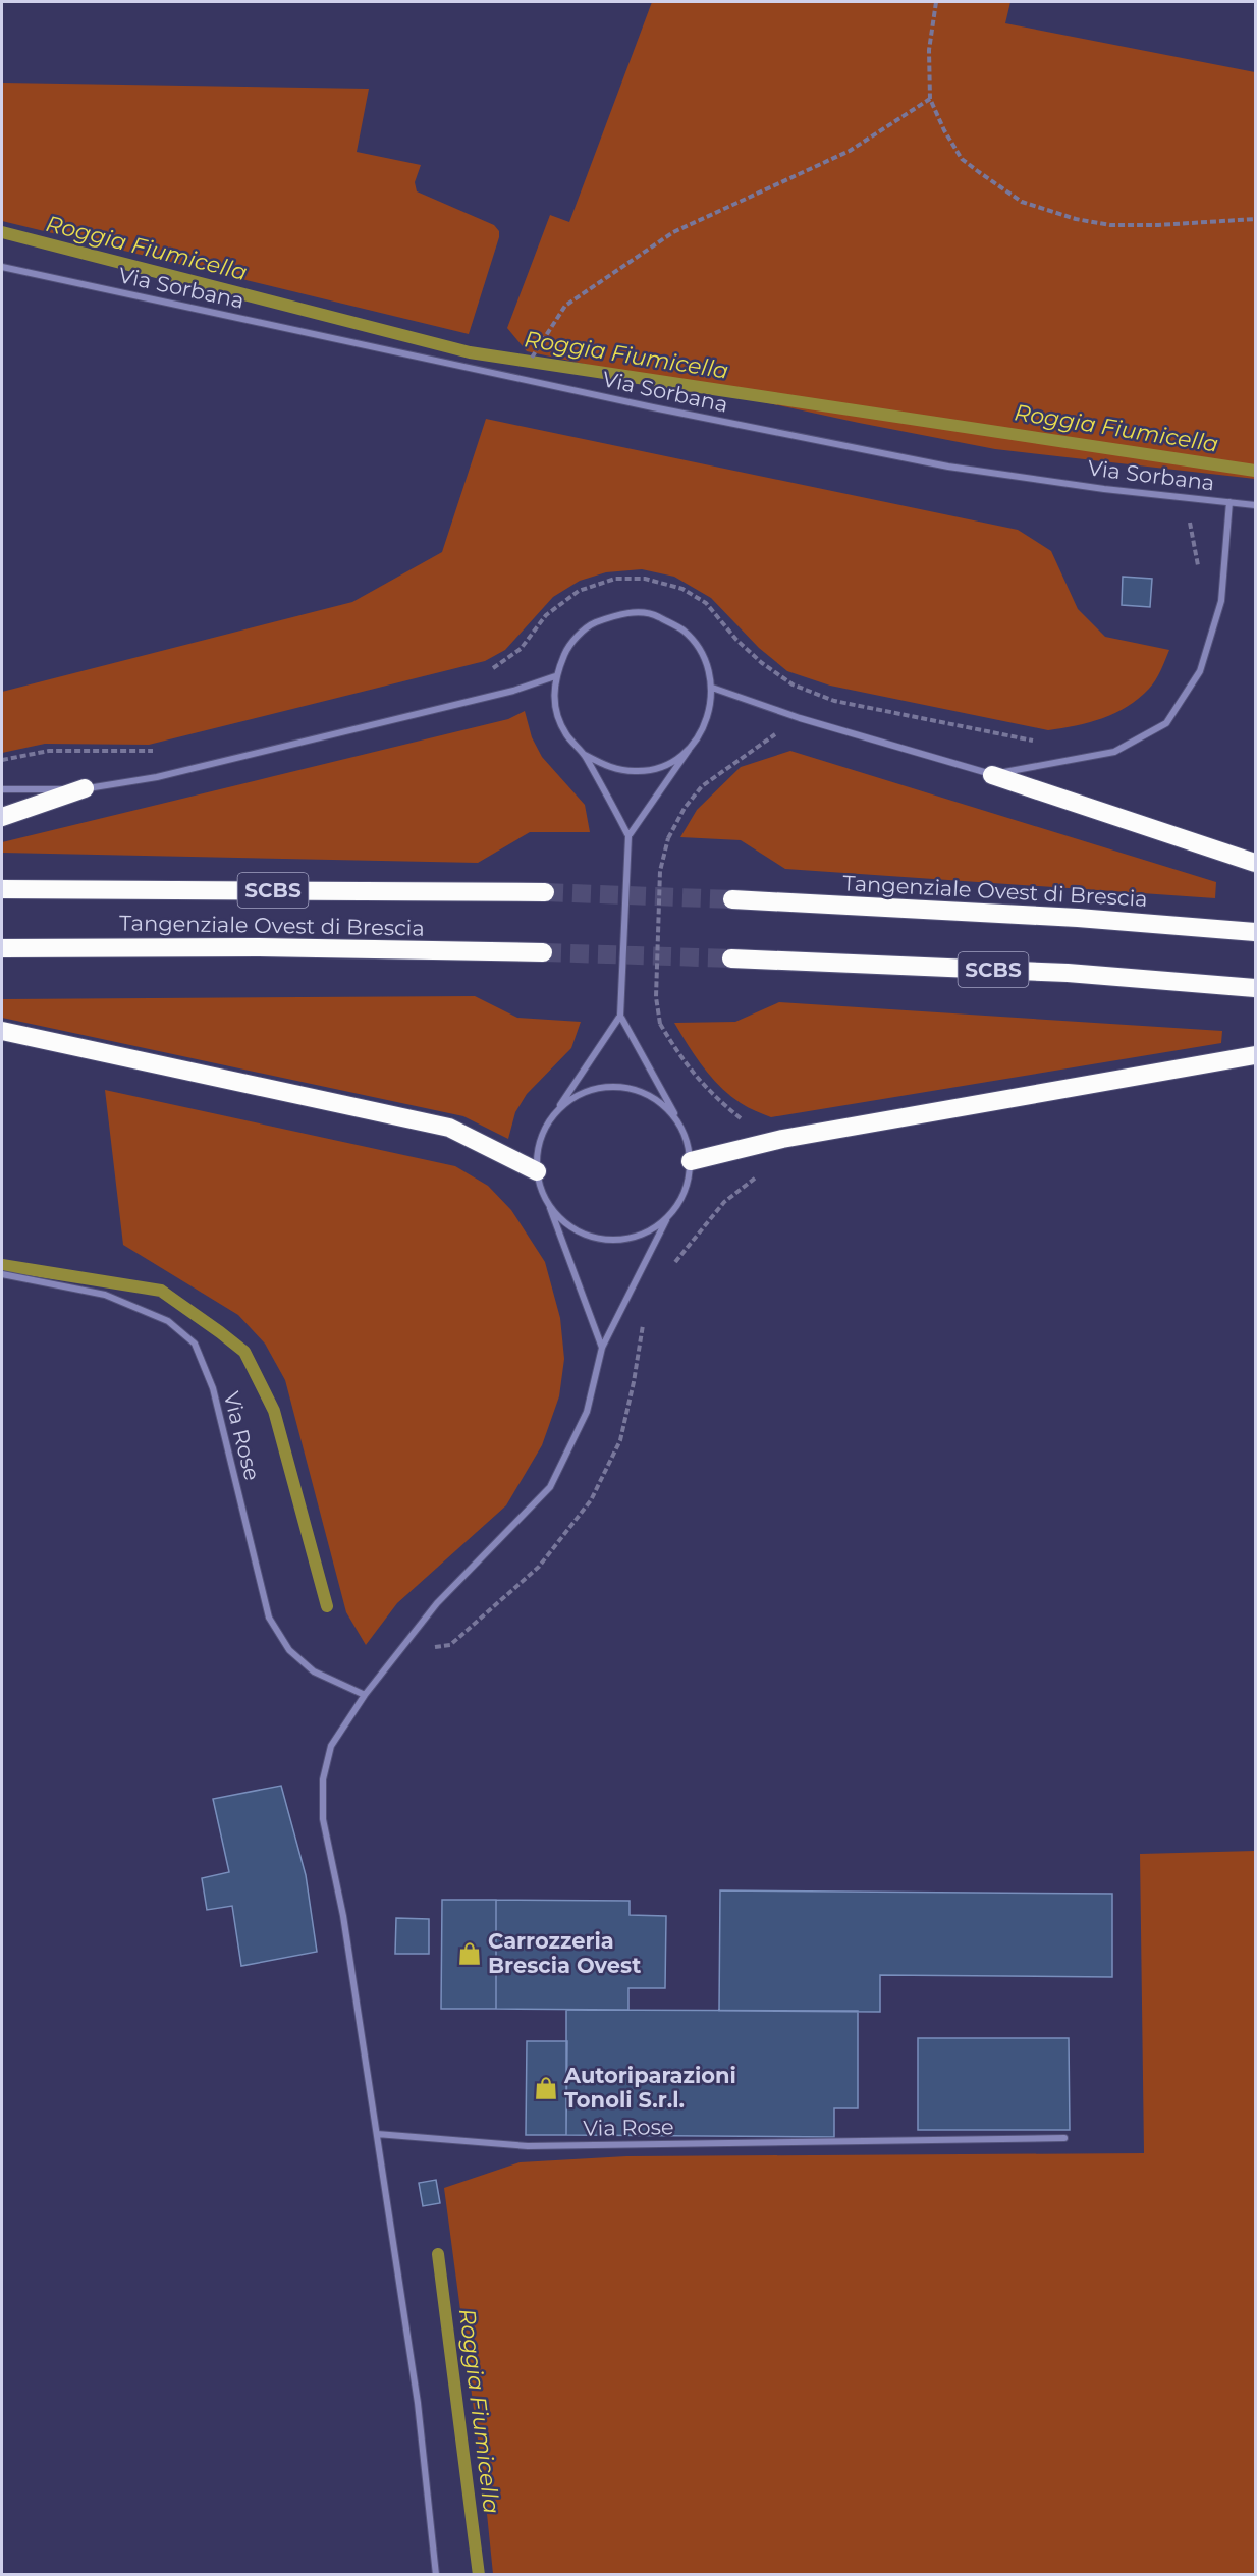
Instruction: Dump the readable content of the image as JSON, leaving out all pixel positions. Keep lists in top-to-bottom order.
{
  "streets": {
    "highway": ["SCBS", "Tangenziale Ovest di Brescia"],
    "street": ["Via Sorbana", "Via Rose"]
  },
  "water": ["Roggia Fiumicella"],
  "places": {
    "shop": ["Carrozzeria Brescia Ovest", "Autoriparazioni Tonoli S.r.l."]
  }
}
